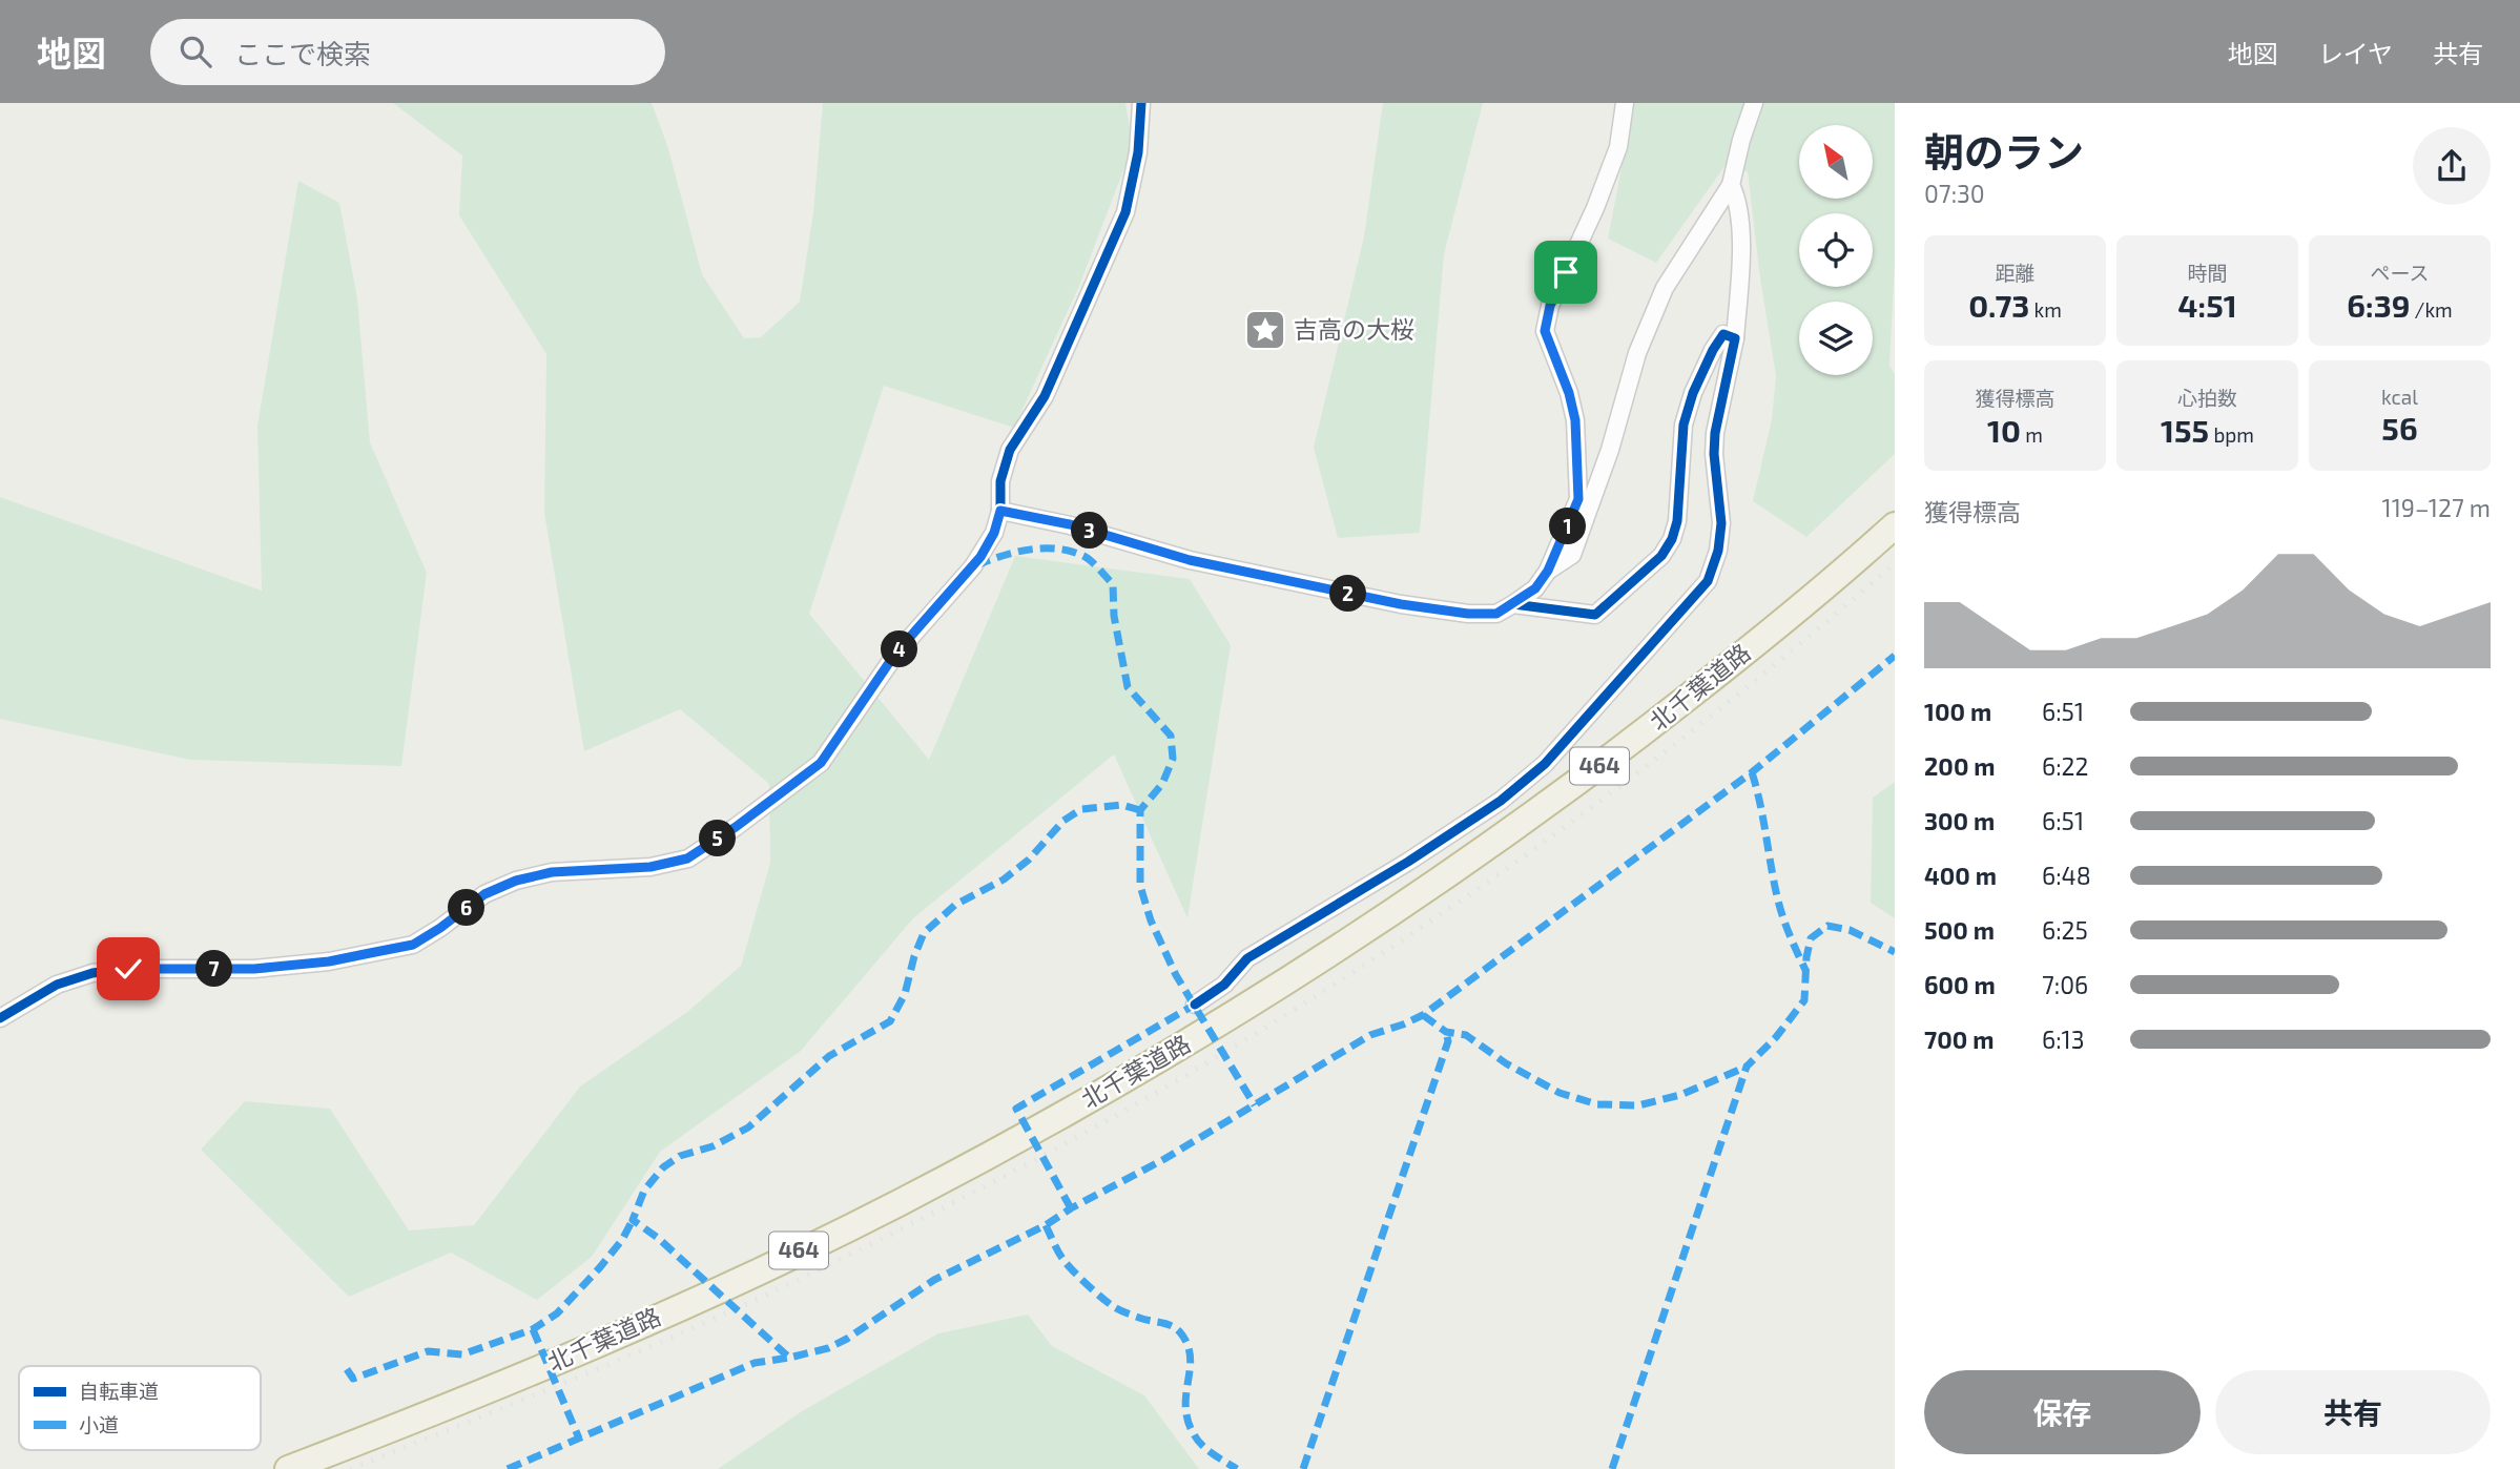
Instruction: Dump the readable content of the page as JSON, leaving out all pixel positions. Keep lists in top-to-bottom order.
{
  "streets": {
    "highway": ["北千葉道路", "464"]
  },
  "places": {
    "place": ["吉高の大桜"]
  },
  "legend": ["自転車道", "小道"],
  "north": "top left",
  "page": {
    "header": "地図",
    "search": "ここで検索",
    "nav": ["地図", "レイヤ", "共有"],
    "heading": ["朝のラン", "07:30"],
    "stats": [
      ["距離", "0.73 km"],
      ["時間", "4:51"],
      ["ペース", "6:39 /km"],
      ["獲得標高", "10 m"],
      ["心拍数", "155 bpm"],
      ["kcal", "56"]
    ],
    "chart": ["獲得標高", "119–127 m"],
    "pins": [
      "1",
      "3",
      "2",
      "4",
      "5",
      "6",
      "7"
    ],
    "list": [
      {
        "name": "100 m",
        "note": "6:51"
      },
      {
        "name": "200 m",
        "note": "6:22"
      },
      {
        "name": "300 m",
        "note": "6:51"
      },
      {
        "name": "400 m",
        "note": "6:48"
      },
      {
        "name": "500 m",
        "note": "6:25"
      },
      {
        "name": "600 m",
        "note": "7:06"
      },
      {
        "name": "700 m",
        "note": "6:13"
      }
    ],
    "buttons": ["保存", "共有"]
  }
}
